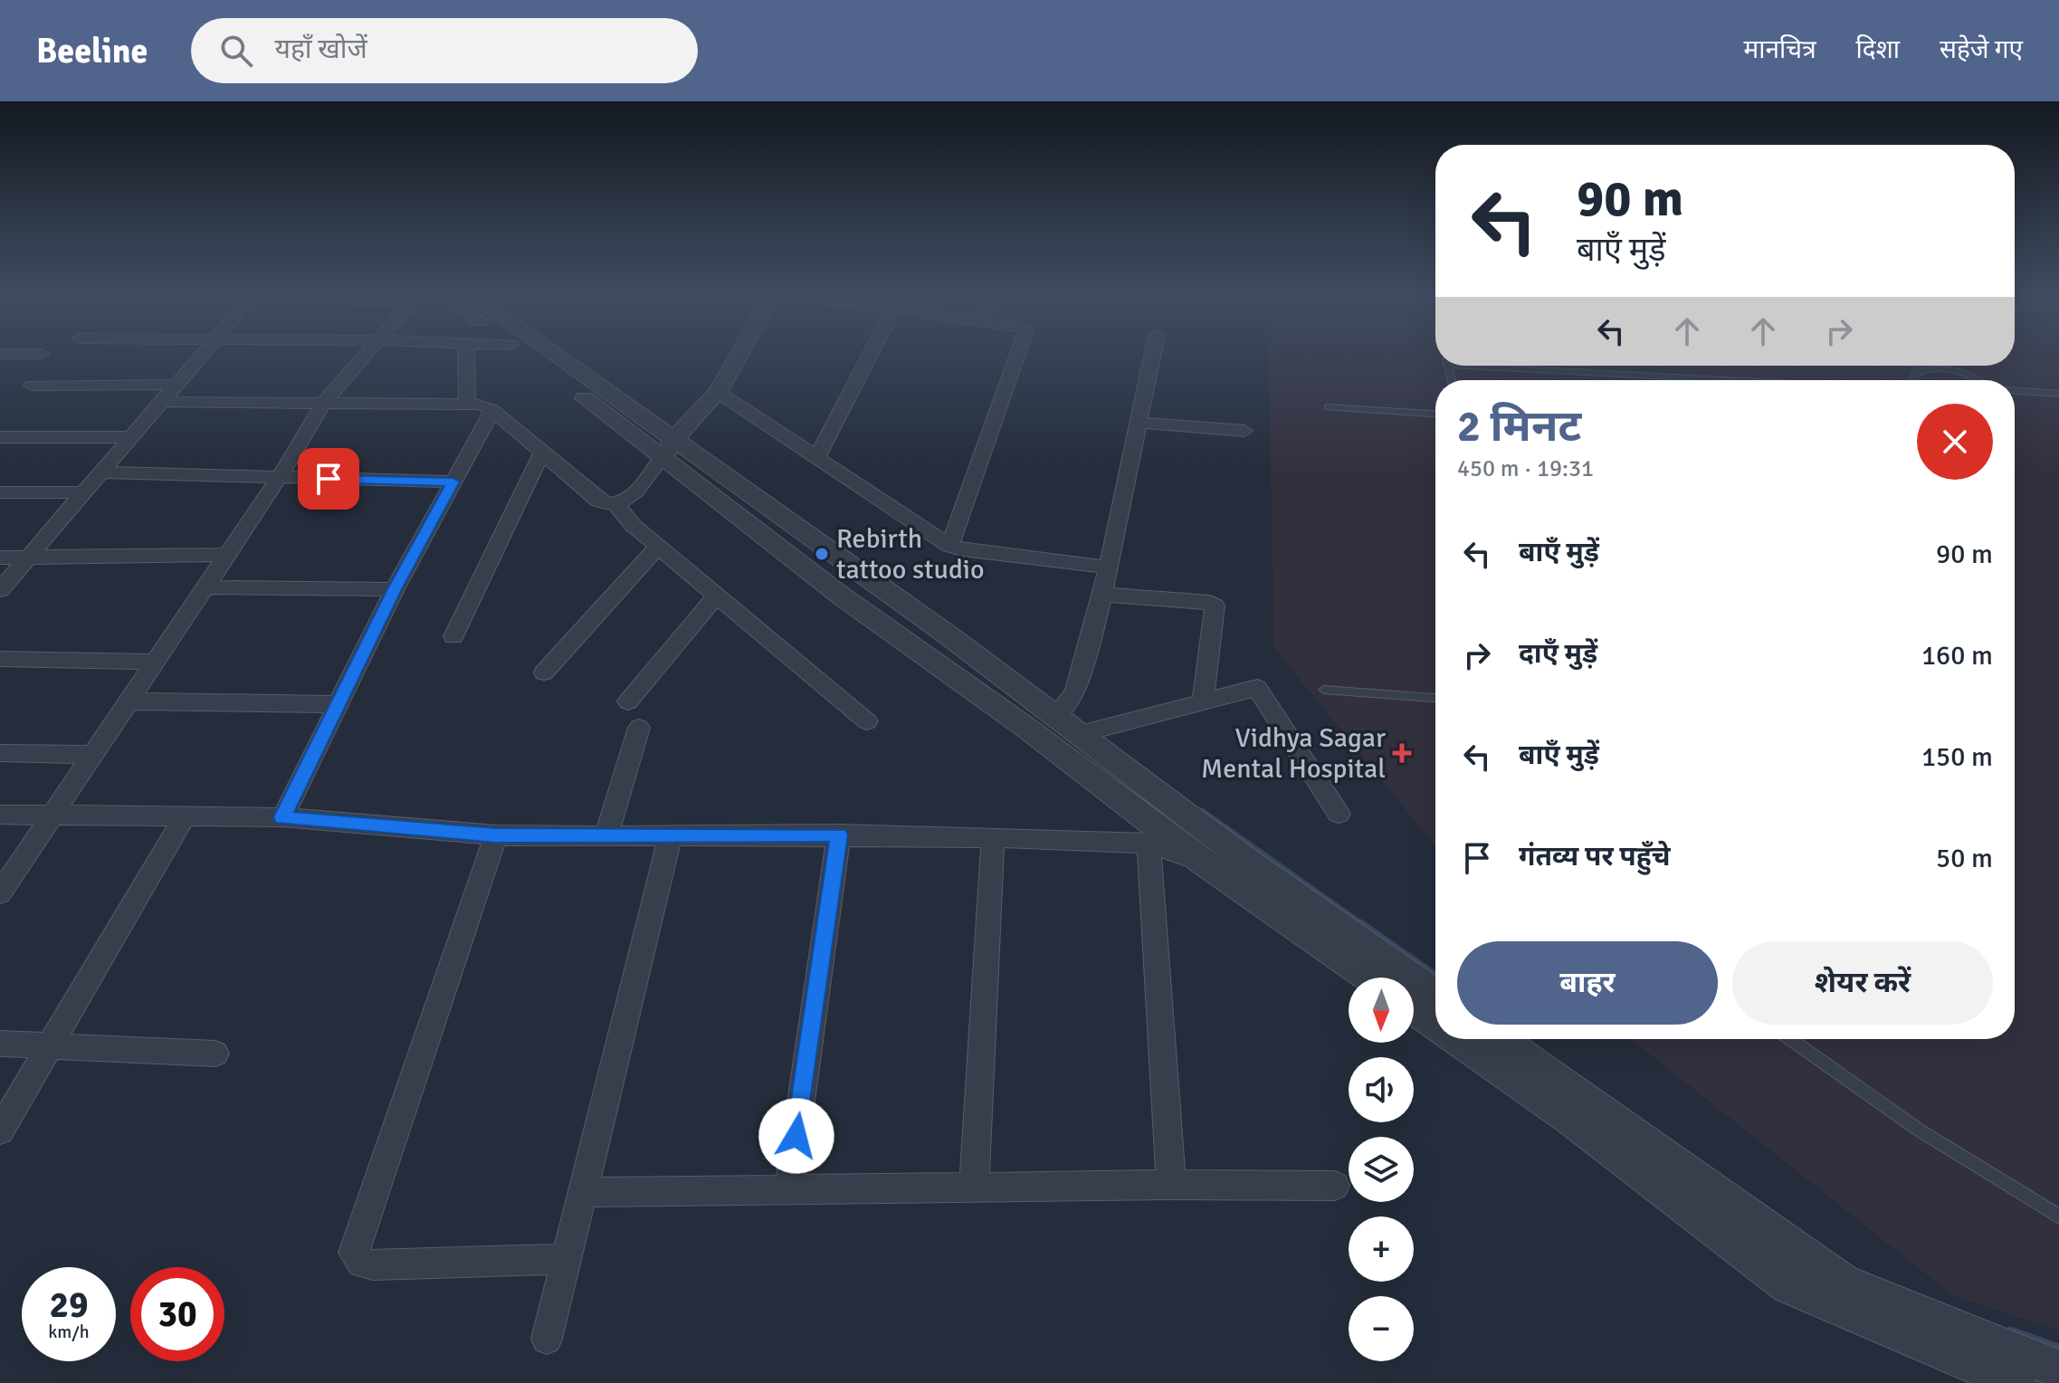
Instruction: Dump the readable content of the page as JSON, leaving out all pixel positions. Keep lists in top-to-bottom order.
{
  "places": {
    "other": ["Rebirth tattoo studio"],
    "health": ["Vidhya Sagar Mental Hospital"]
  },
  "north": "bottom",
  "page": {
    "header": "Beeline",
    "search": "यहाँ खोजें",
    "nav": ["मानचित्र", "दिशा", "सहेजे गए"],
    "turn": ["90 m", "बाएँ मुड़ें"],
    "heading": ["2 मिनट", "450 m · 19:31"],
    "list": [
      {
        "name": "बाएँ मुड़ें",
        "value": "90 m"
      },
      {
        "name": "दाएँ मुड़ें",
        "value": "160 m"
      },
      {
        "name": "बाएँ मुड़ें",
        "value": "150 m"
      },
      {
        "name": "गंतव्य पर पहुँचे",
        "value": "50 m"
      }
    ],
    "buttons": ["बाहर", "शेयर करें"],
    "map_buttons": ["+", "−"],
    "speed": "29 km/h",
    "limit": "30"
  }
}
